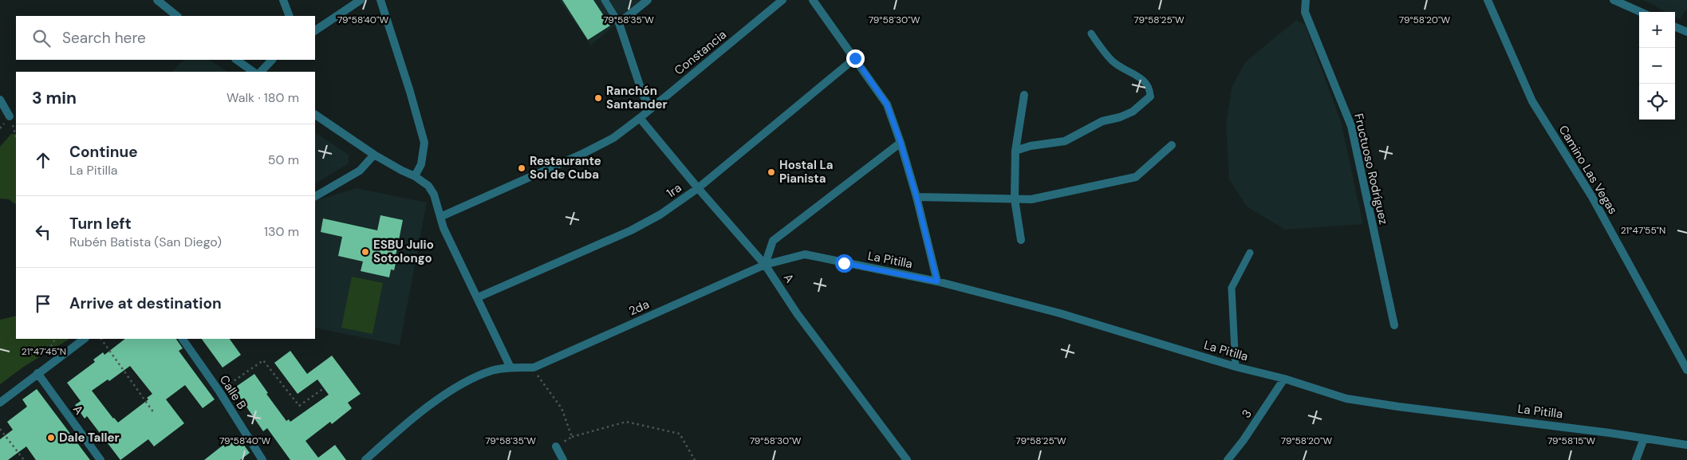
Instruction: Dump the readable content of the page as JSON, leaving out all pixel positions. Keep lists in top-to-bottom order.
{
  "streets": {
    "street": [
      "Constancia",
      "Fructuoso Rodríguez",
      "Camino Las Vegas",
      "1ra",
      "La Pitilla",
      "A",
      "2da",
      "Calle B",
      "3"
    ]
  },
  "crossings": [
    ["Constancia", "A"],
    ["1ra", "A"],
    ["La Pitilla", "A"],
    ["La Pitilla", "2da"],
    ["La Pitilla", "3"],
    ["A", "2da"]
  ],
  "places": [
    "Ranchón Santander",
    "Restaurante Sol de Cuba",
    "Hostal La Pianista",
    "ESBU Julio Sotolongo",
    "Dale Taller"
  ],
  "page": {
    "map_buttons": ["+", "−"],
    "search": "Search here",
    "heading": ["3 min", "Walk · 180 m"],
    "list": [
      ["Continue", "La Pitilla", "50 m"],
      ["Turn left", "Rubén Batista (San Diego)", "130 m"],
      "Arrive at destination"
    ]
  },
  "coordinates": [
    "79°58'40\"W",
    "79°58'35\"W",
    "79°58'30\"W",
    "79°58'25\"W",
    "79°58'20\"W",
    "21°47'55\"N",
    "21°47'45\"N",
    "79°58'15\"W"
  ]
}
